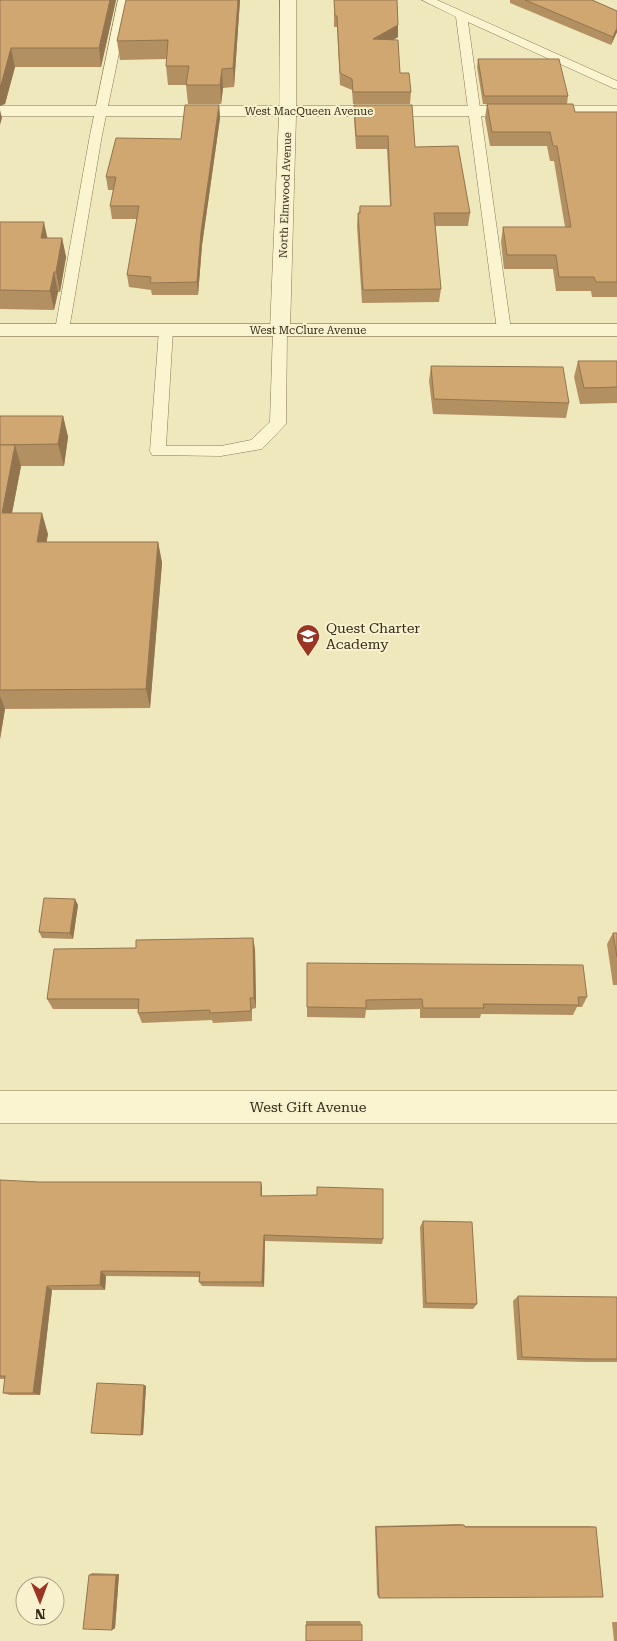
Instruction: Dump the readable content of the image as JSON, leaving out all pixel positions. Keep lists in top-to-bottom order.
{
  "streets": {
    "street": [
      "West MacQueen Avenue",
      "North Elmwood Avenue",
      "West McClure Avenue",
      "West Gift Avenue"
    ]
  },
  "crossings": [
    ["West MacQueen Avenue", "North Elmwood Avenue"],
    ["North Elmwood Avenue", "West McClure Avenue"]
  ],
  "places": {
    "school or university": ["Quest Charter Academy"]
  },
  "north": "bottom"
}
